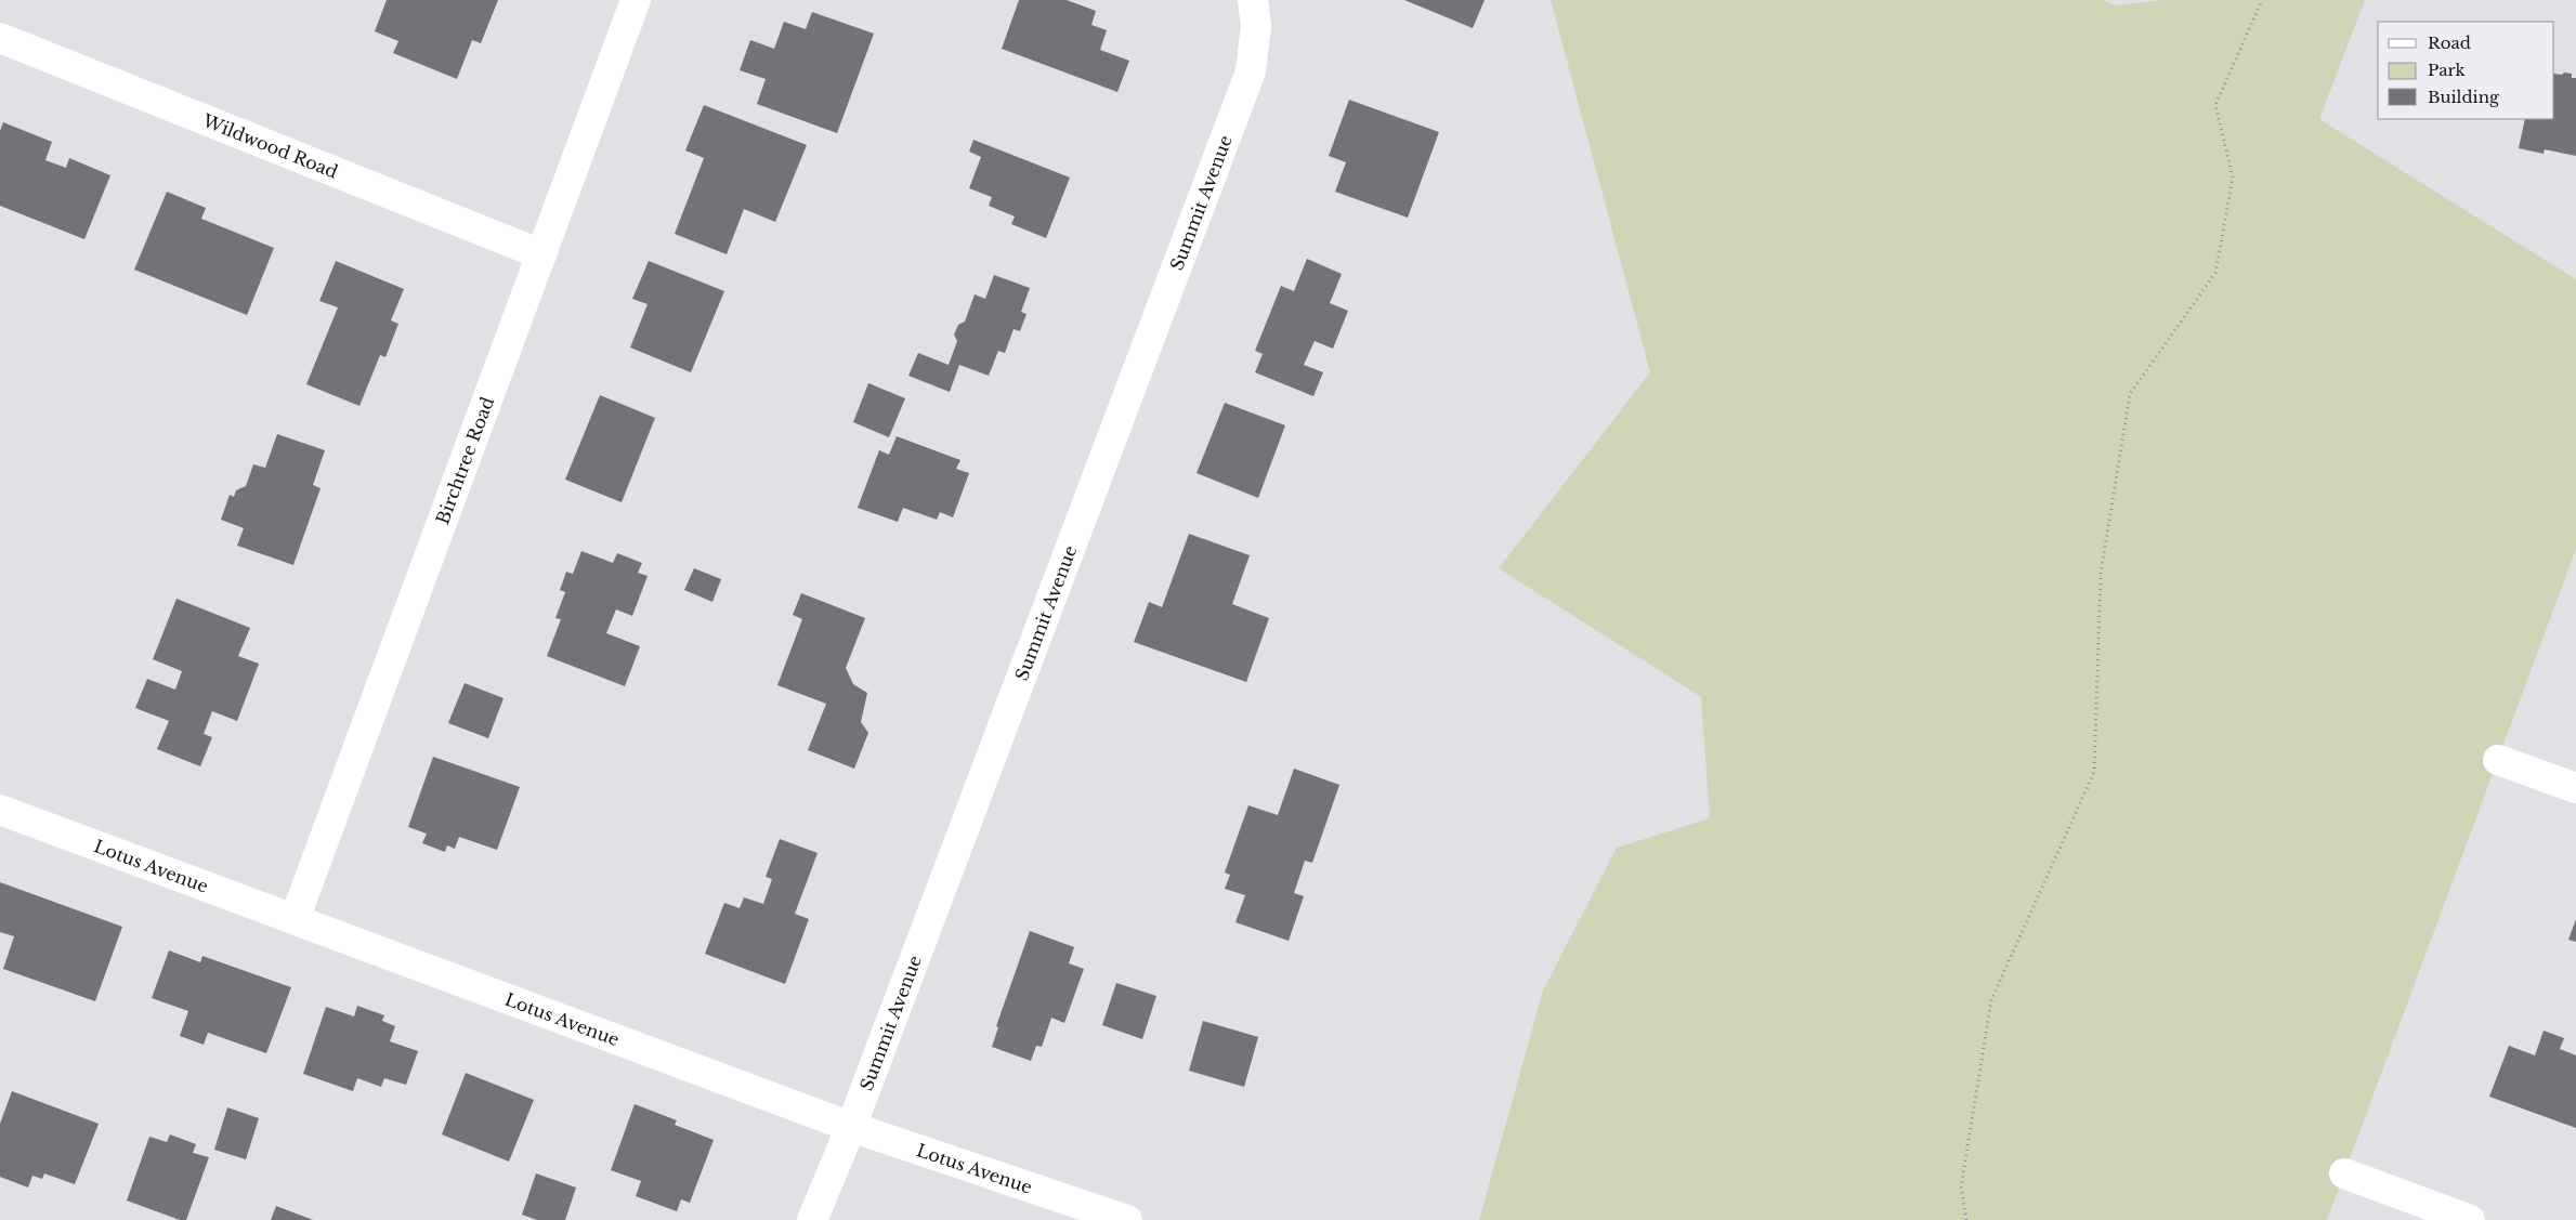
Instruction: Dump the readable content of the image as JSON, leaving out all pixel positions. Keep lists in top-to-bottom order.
{
  "streets": {
    "street": [
      "Wildwood Road",
      "Summit Avenue",
      "Birchtree Road",
      "Lotus Avenue"
    ]
  },
  "crossings": [
    ["Wildwood Road", "Birchtree Road"],
    ["Summit Avenue", "Lotus Avenue"],
    ["Birchtree Road", "Lotus Avenue"]
  ],
  "legend": ["Road", "Park", "Building"]
}
